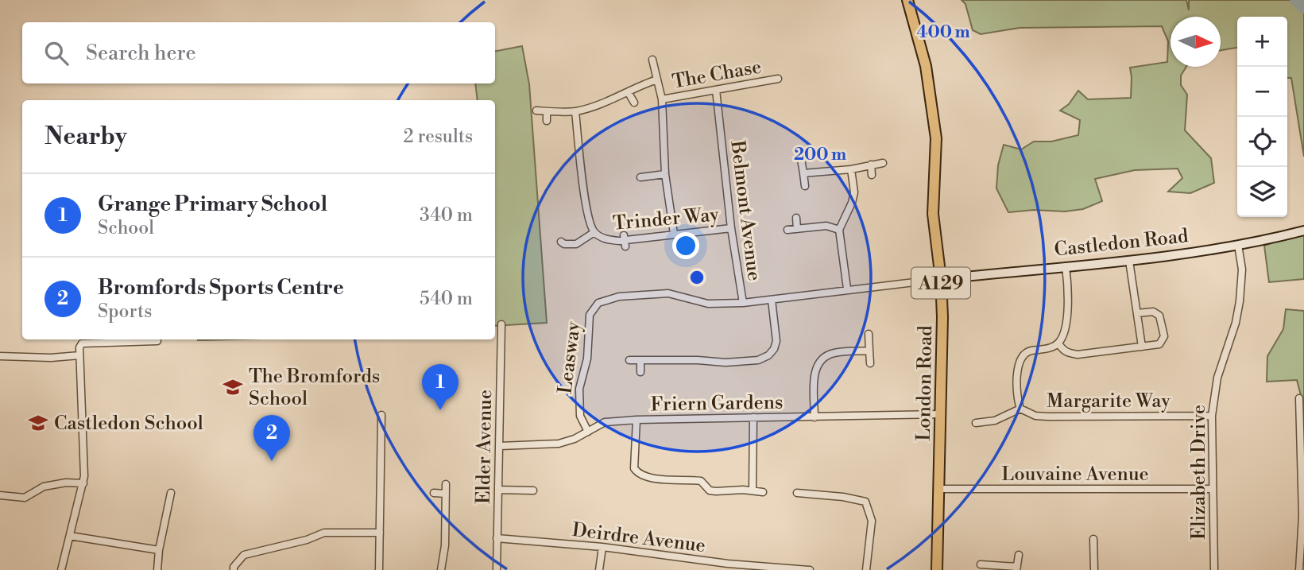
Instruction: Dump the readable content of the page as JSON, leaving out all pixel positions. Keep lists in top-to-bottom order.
{
  "streets": {
    "main road": ["A129", "London Road"],
    "street": [
      "The Chase",
      "Belmont Avenue",
      "Trinder Way",
      "Castledon Road",
      "Leasway",
      "Margarite Way",
      "Friern Gardens",
      "Elder Avenue",
      "Elizabeth Drive",
      "Louvaine Avenue",
      "Deirdre Avenue"
    ]
  },
  "crossings": [
    ["The Chase", "Belmont Avenue"],
    ["Belmont Avenue", "Trinder Way"],
    ["Belmont Avenue", "Castledon Road"],
    ["Belmont Avenue", "Leasway"],
    ["Belmont Avenue", "London Road"],
    ["Castledon Road", "London Road"],
    ["Castledon Road", "Elizabeth Drive"],
    ["Leasway", "Friern Gardens"],
    ["London Road", "Friern Gardens"],
    ["London Road", "Louvaine Avenue"],
    ["Margarite Way", "Elizabeth Drive"],
    ["Friern Gardens", "Elder Avenue"],
    ["Elder Avenue", "Deirdre Avenue"],
    ["Elizabeth Drive", "Louvaine Avenue"]
  ],
  "places": {
    "school or university": ["The Bromfords School", "Castledon School"]
  },
  "north": "right",
  "page": {
    "map_buttons": ["+", "−"],
    "search": "Search here",
    "heading": ["Nearby", "2 results"],
    "list": [
      {
        "mark": "1",
        "name": "Grange Primary School",
        "note": "School",
        "value": "340 m"
      },
      {
        "mark": "2",
        "name": "Bromfords Sports Centre",
        "note": "Sports",
        "value": "540 m"
      }
    ],
    "pins": ["1", "2"]
  },
  "rings": ["400 m", "200 m"]
}
